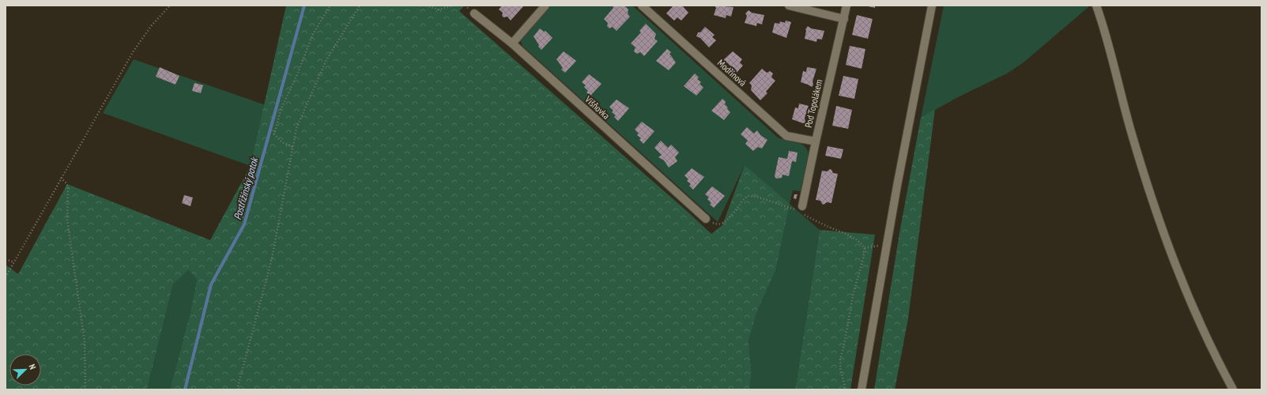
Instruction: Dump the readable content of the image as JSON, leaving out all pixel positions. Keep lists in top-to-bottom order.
{
  "streets": {
    "street": ["Modřínová", "Pod Topolákem", "Višňovka"]
  },
  "crossings": [
    ["Modřínová", "Pod Topolákem"]
  ],
  "water": ["Postřižínský potok"],
  "north": "top right"
}
